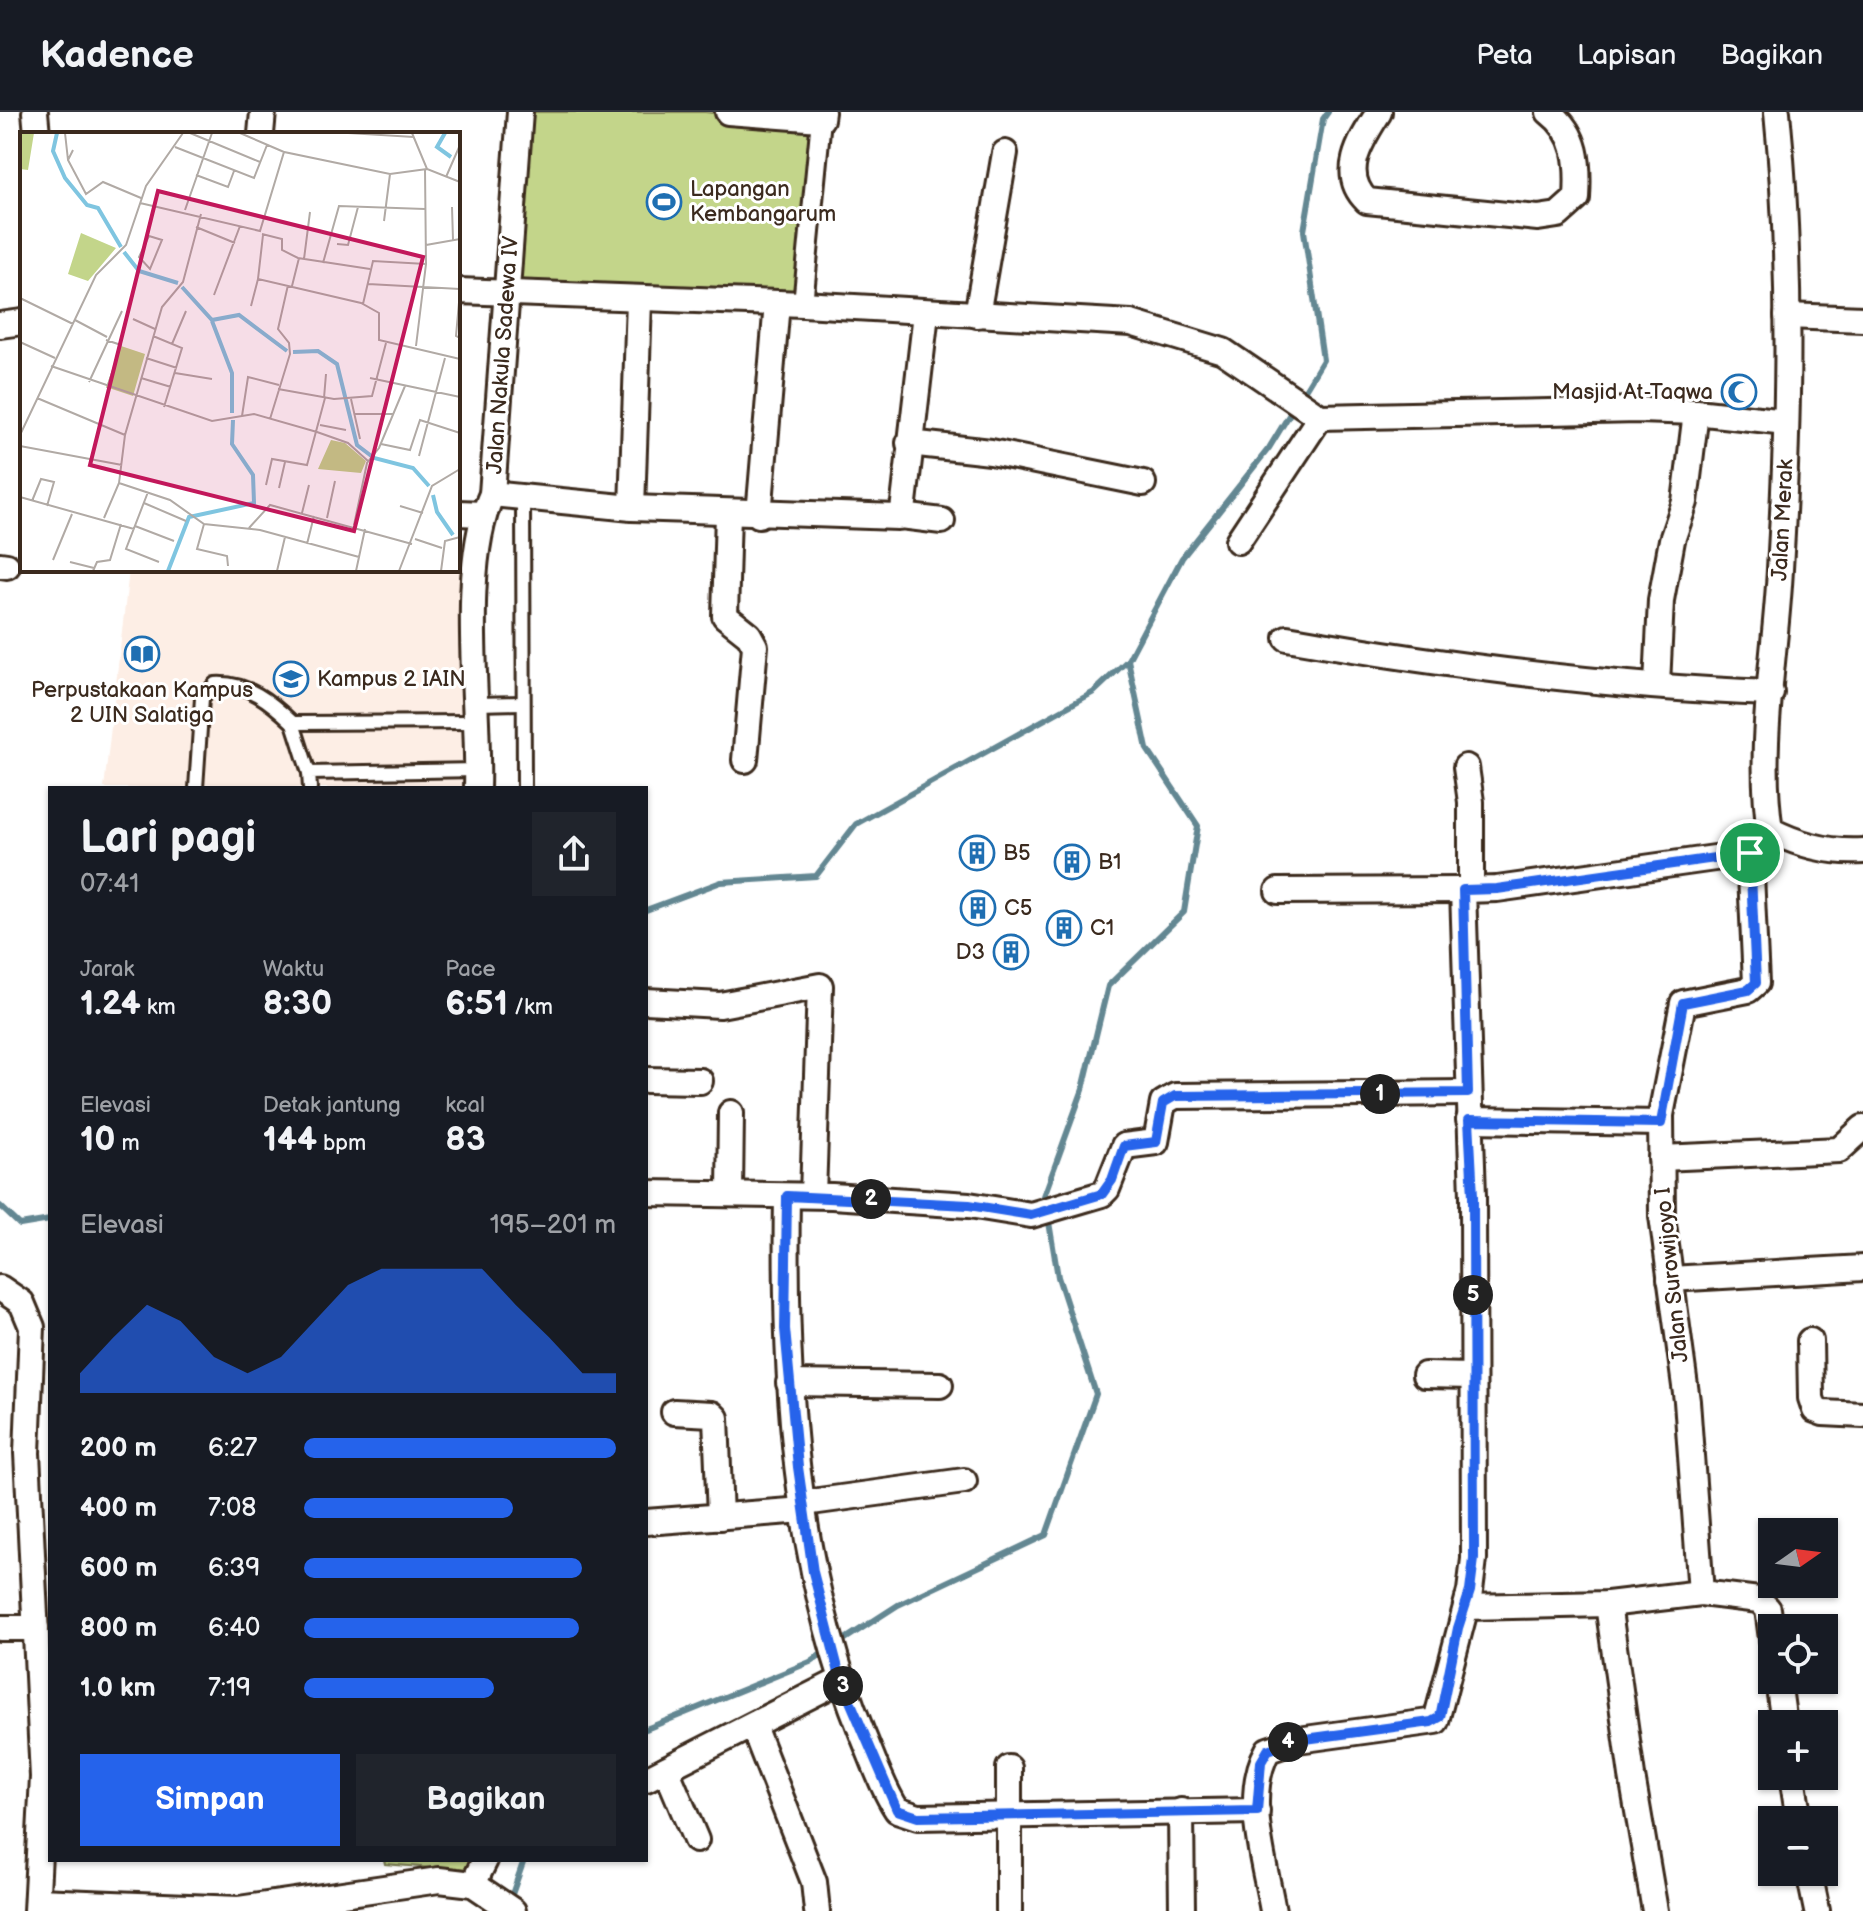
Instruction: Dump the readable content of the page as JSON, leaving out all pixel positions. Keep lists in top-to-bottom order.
{
  "streets": {
    "street": ["Jalan Nakula Sadewa IV", "Jalan Merak", "Jalan Surowijoyo I"]
  },
  "places": {
    "sports": ["Lapangan Kembangarum"],
    "mosque": ["Masjid At-Taqwa"],
    "library": ["Perpustakaan Kampus 2 UIN Salatiga"],
    "school or university": ["Kampus 2 IAIN"],
    "building": [
      "B5",
      "B1",
      "C5",
      "C1",
      "D3"
    ]
  },
  "north": "right",
  "page": {
    "header": "Kadence",
    "nav": ["Peta", "Lapisan", "Bagikan"],
    "heading": ["Lari pagi", "07:41"],
    "stats": [
      ["Jarak", "1.24 km"],
      ["Waktu", "8:30"],
      ["Pace", "6:51 /km"],
      ["Elevasi", "10 m"],
      ["Detak jantung", "144 bpm"],
      ["kcal", "83"]
    ],
    "pins": [
      "1",
      "2",
      "5",
      "3",
      "4"
    ],
    "chart": ["Elevasi", "195–201 m"],
    "list": [
      {
        "name": "200 m",
        "note": "6:27"
      },
      {
        "name": "400 m",
        "note": "7:08"
      },
      {
        "name": "600 m",
        "note": "6:39"
      },
      {
        "name": "800 m",
        "note": "6:40"
      },
      {
        "name": "1.0 km",
        "note": "7:19"
      }
    ],
    "map_buttons": ["+", "−"],
    "buttons": ["Simpan", "Bagikan"]
  }
}
